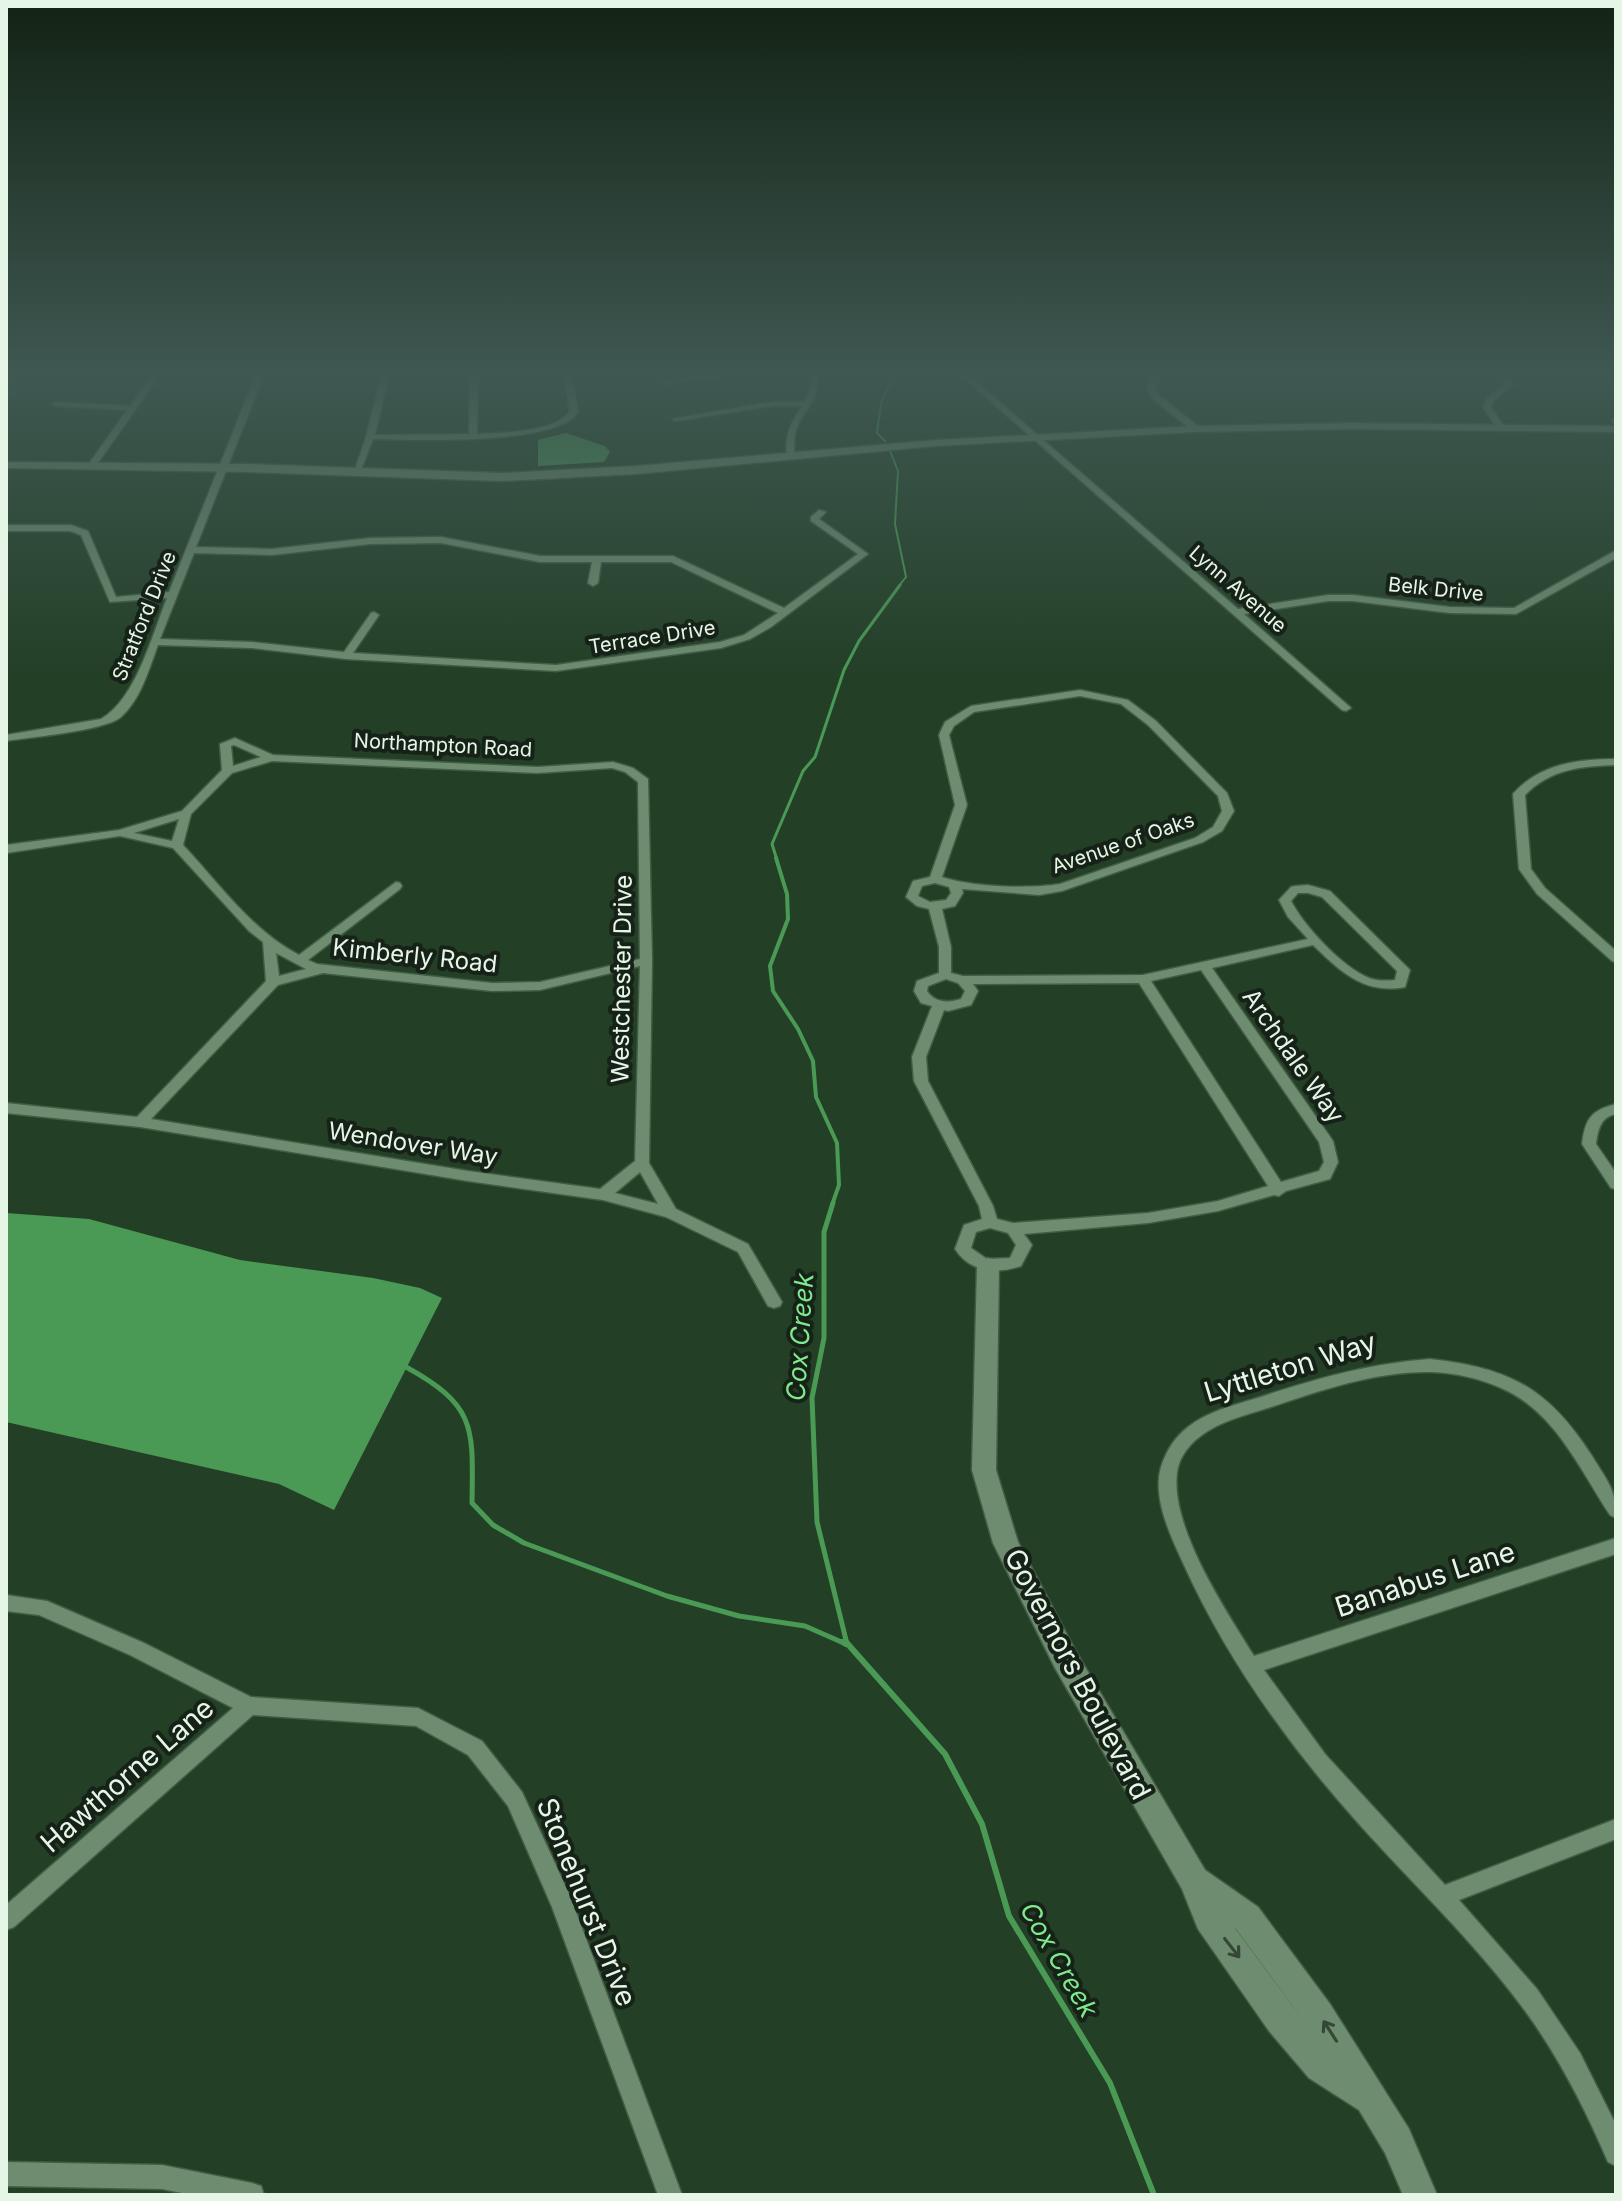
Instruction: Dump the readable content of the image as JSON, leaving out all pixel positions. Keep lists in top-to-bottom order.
{
  "streets": {
    "street": [
      "Lynn Avenue",
      "Belk Drive",
      "Stratford Drive",
      "Terrace Drive",
      "Northampton Road",
      "Avenue of Oaks",
      "Kimberly Road",
      "Westchester Drive",
      "Archdale Way",
      "Wendover Way",
      "Lyttleton Way",
      "Banabus Lane",
      "Governors Boulevard",
      "Hawthorne Lane",
      "Stonehurst Drive"
    ]
  },
  "crossings": [
    ["Lynn Avenue", "Belk Drive"],
    ["Stratford Drive", "Terrace Drive"],
    ["Northampton Road", "Westchester Drive"],
    ["Kimberly Road", "Westchester Drive"],
    ["Archdale Way", "Governors Boulevard"],
    ["Lyttleton Way", "Banabus Lane"],
    ["Hawthorne Lane", "Stonehurst Drive"]
  ],
  "water": ["Cox Creek"]
}
